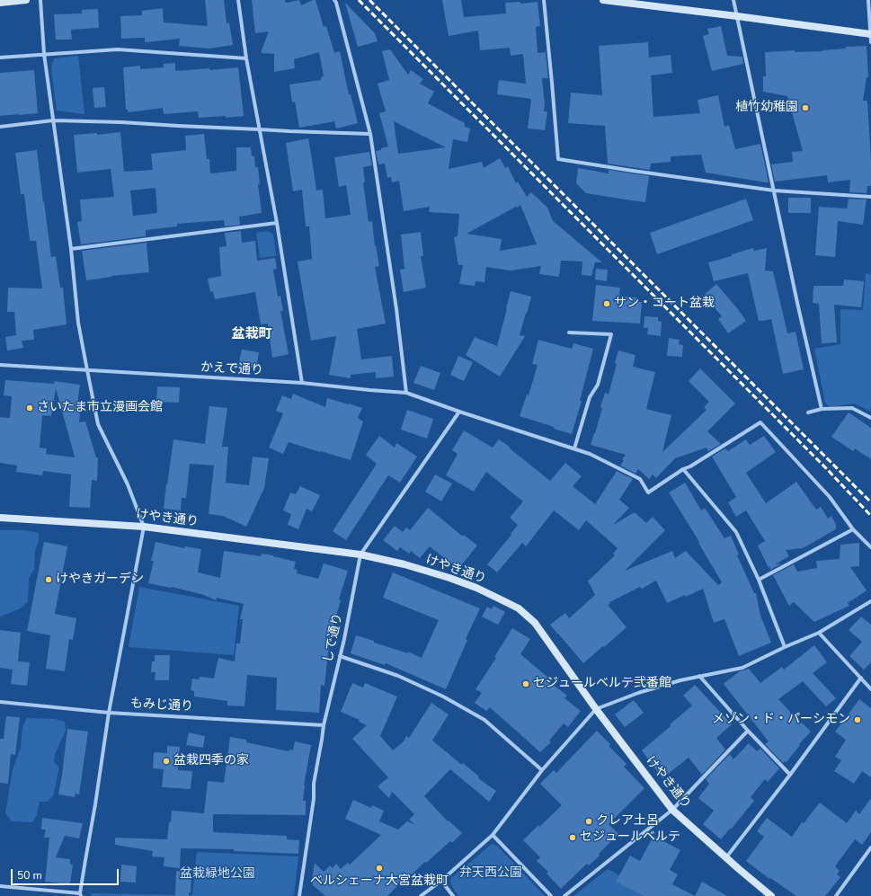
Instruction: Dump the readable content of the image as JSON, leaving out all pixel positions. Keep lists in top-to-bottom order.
{
  "streets": {
    "street": [
      "かえで通り",
      "けやき通り",
      "しで通り",
      "もみじ通り"
    ]
  },
  "crossings": [
    ["かえで通り", "しで通り"],
    ["けやき通り", "しで通り"],
    ["しで通り", "もみじ通り"]
  ],
  "districts": ["盆栽町"],
  "parks": ["弁天西公園", "盆栽緑地公園"],
  "places": [
    "植竹幼稚園",
    "サン・コート盆栽",
    "さいたま市立漫画会館",
    "けやきガーデン",
    "セジュールベルテ弐番館",
    "メゾン・ド・パーシモン",
    "盆栽四季の家",
    "クレア土呂",
    "セジュールベルテ",
    "ベルシェーナ大宮盆栽町"
  ],
  "scale_bar": "50 m"
}
